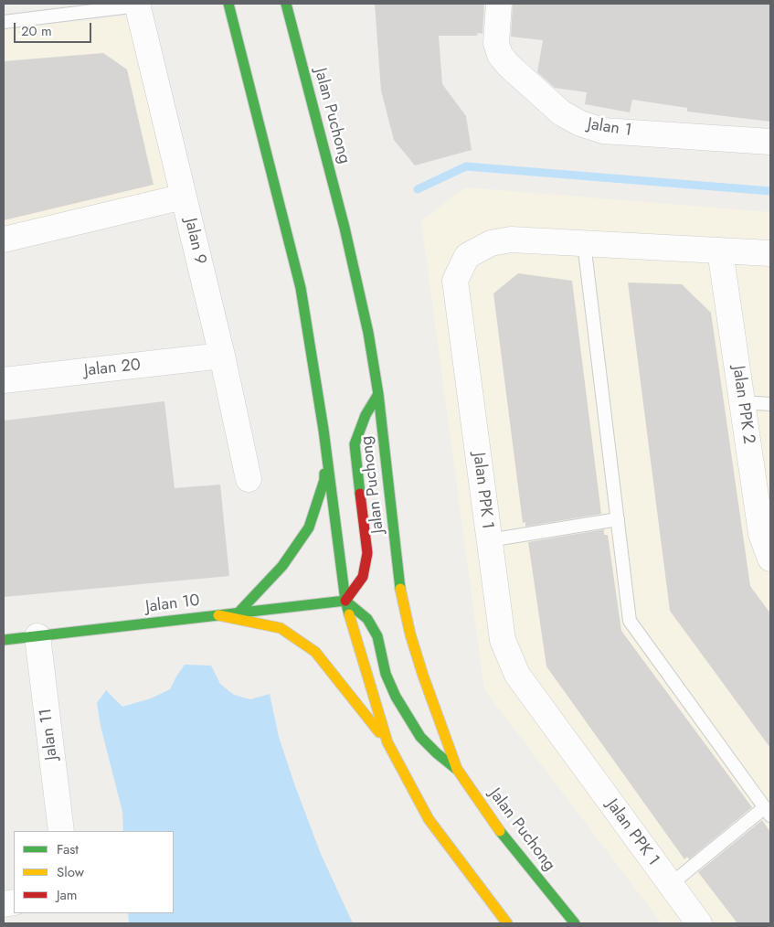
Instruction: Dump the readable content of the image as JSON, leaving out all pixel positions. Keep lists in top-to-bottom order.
{
  "streets": {
    "main road": ["Jalan Puchong", "Jalan 10"],
    "street": [
      "Jalan 1",
      "Jalan 9",
      "Jalan 20",
      "Jalan PPK 2",
      "Jalan PPK 1",
      "Jalan 11"
    ]
  },
  "crossings": [
    ["Jalan 9", "Jalan 20"],
    ["Jalan PPK 2", "Jalan PPK 1"],
    ["Jalan 10", "Jalan 11"]
  ],
  "legend": ["Fast", "Slow", "Jam"],
  "scale_bar": "20 m"
}
